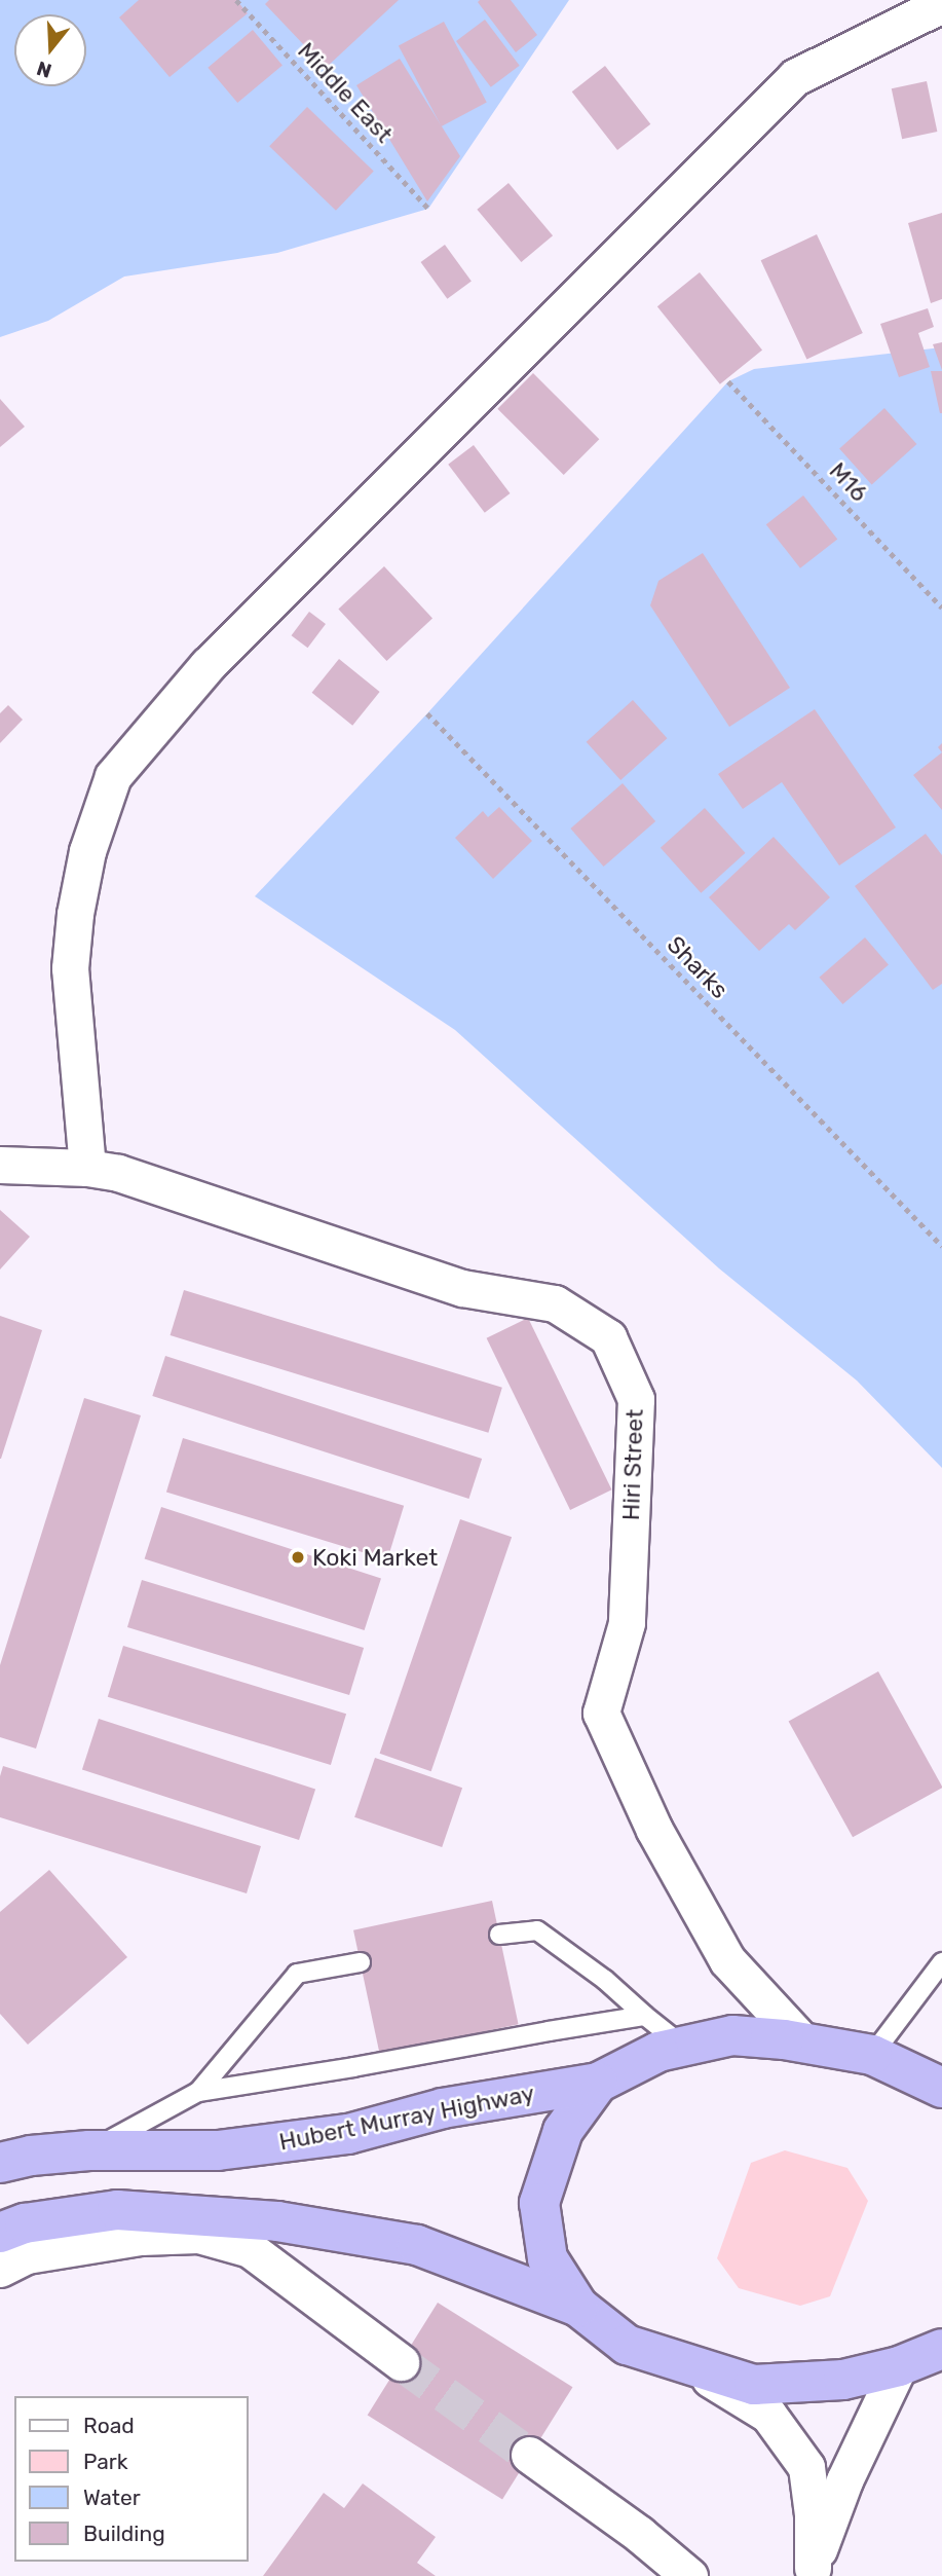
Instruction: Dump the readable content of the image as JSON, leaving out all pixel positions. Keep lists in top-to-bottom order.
{
  "streets": {
    "highway": ["Hubert Murray Highway"],
    "street": ["Hiri Street"],
    "path": ["Middle East", "M16", "Sharks"]
  },
  "crossings": [
    ["Hiri Street", "Hubert Murray Highway"]
  ],
  "places": ["Koki Market"],
  "legend": [
    "Road",
    "Park",
    "Water",
    "Building"
  ],
  "north": "bottom"
}
